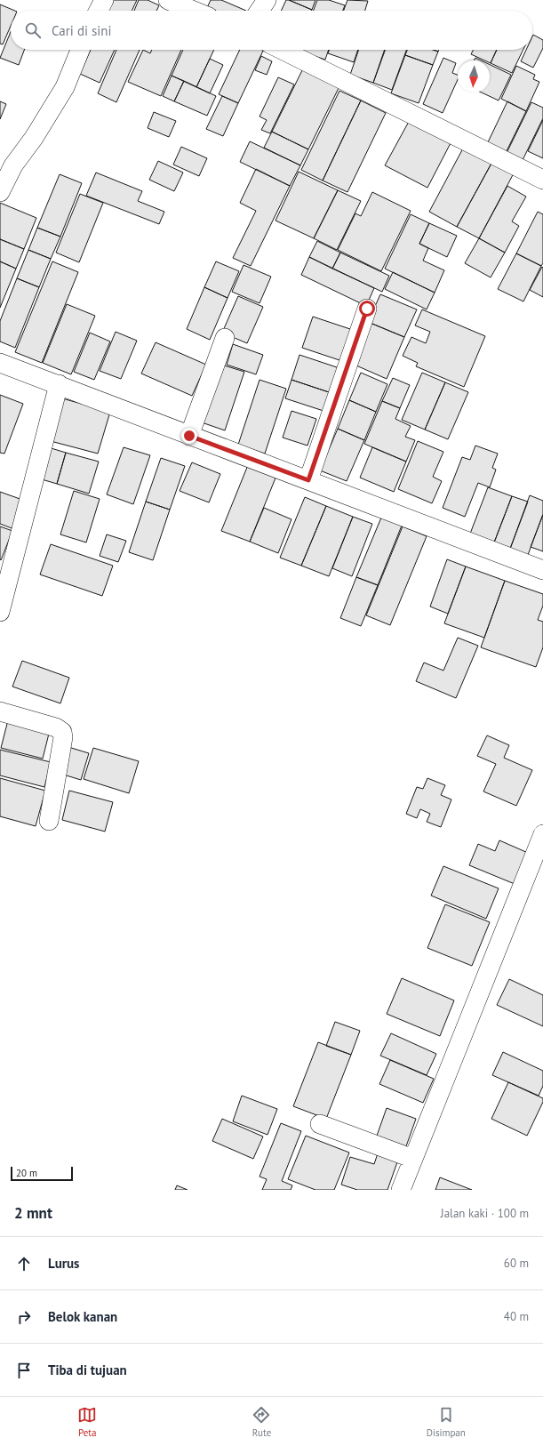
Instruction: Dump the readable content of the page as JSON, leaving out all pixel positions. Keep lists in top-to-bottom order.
{
  "scale_bar": "20 m",
  "north": "bottom",
  "page": {
    "search": "Cari di sini",
    "scale": "20 m",
    "heading": ["2 mnt", "Jalan kaki · 100 m"],
    "list": [
      ["Lurus", "60 m"],
      ["Belok kanan", "40 m"],
      "Tiba di tujuan"
    ],
    "nav": ["Peta", "Rute", "Disimpan"]
  }
}
